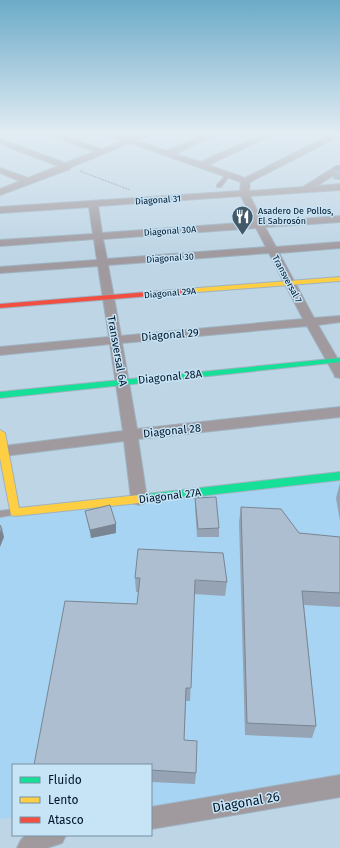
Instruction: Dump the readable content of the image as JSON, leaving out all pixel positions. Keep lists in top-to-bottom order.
{
  "streets": {
    "street": [
      "Diagonal 31",
      "Diagonal 30A",
      "Diagonal 30",
      "Transversal 7",
      "Diagonal 29A",
      "Diagonal 29",
      "Transversal 6A",
      "Diagonal 28A",
      "Diagonal 28",
      "Diagonal 27A",
      "Diagonal 26"
    ]
  },
  "crossings": [
    ["Diagonal 31", "Transversal 7"],
    ["Diagonal 31", "Transversal 6A"],
    ["Diagonal 30A", "Transversal 7"],
    ["Diagonal 30A", "Transversal 6A"],
    ["Diagonal 30", "Transversal 7"],
    ["Diagonal 30", "Transversal 6A"],
    ["Transversal 7", "Diagonal 29A"],
    ["Transversal 7", "Diagonal 29"],
    ["Transversal 7", "Diagonal 28A"],
    ["Diagonal 29A", "Transversal 6A"],
    ["Diagonal 29", "Transversal 6A"],
    ["Transversal 6A", "Diagonal 28A"],
    ["Transversal 6A", "Diagonal 28"],
    ["Transversal 6A", "Diagonal 27A"]
  ],
  "places": {
    "restaurant": ["Asadero De Pollos, El Sabrosón"]
  },
  "legend": ["Fluido", "Lento", "Atasco"]
}
